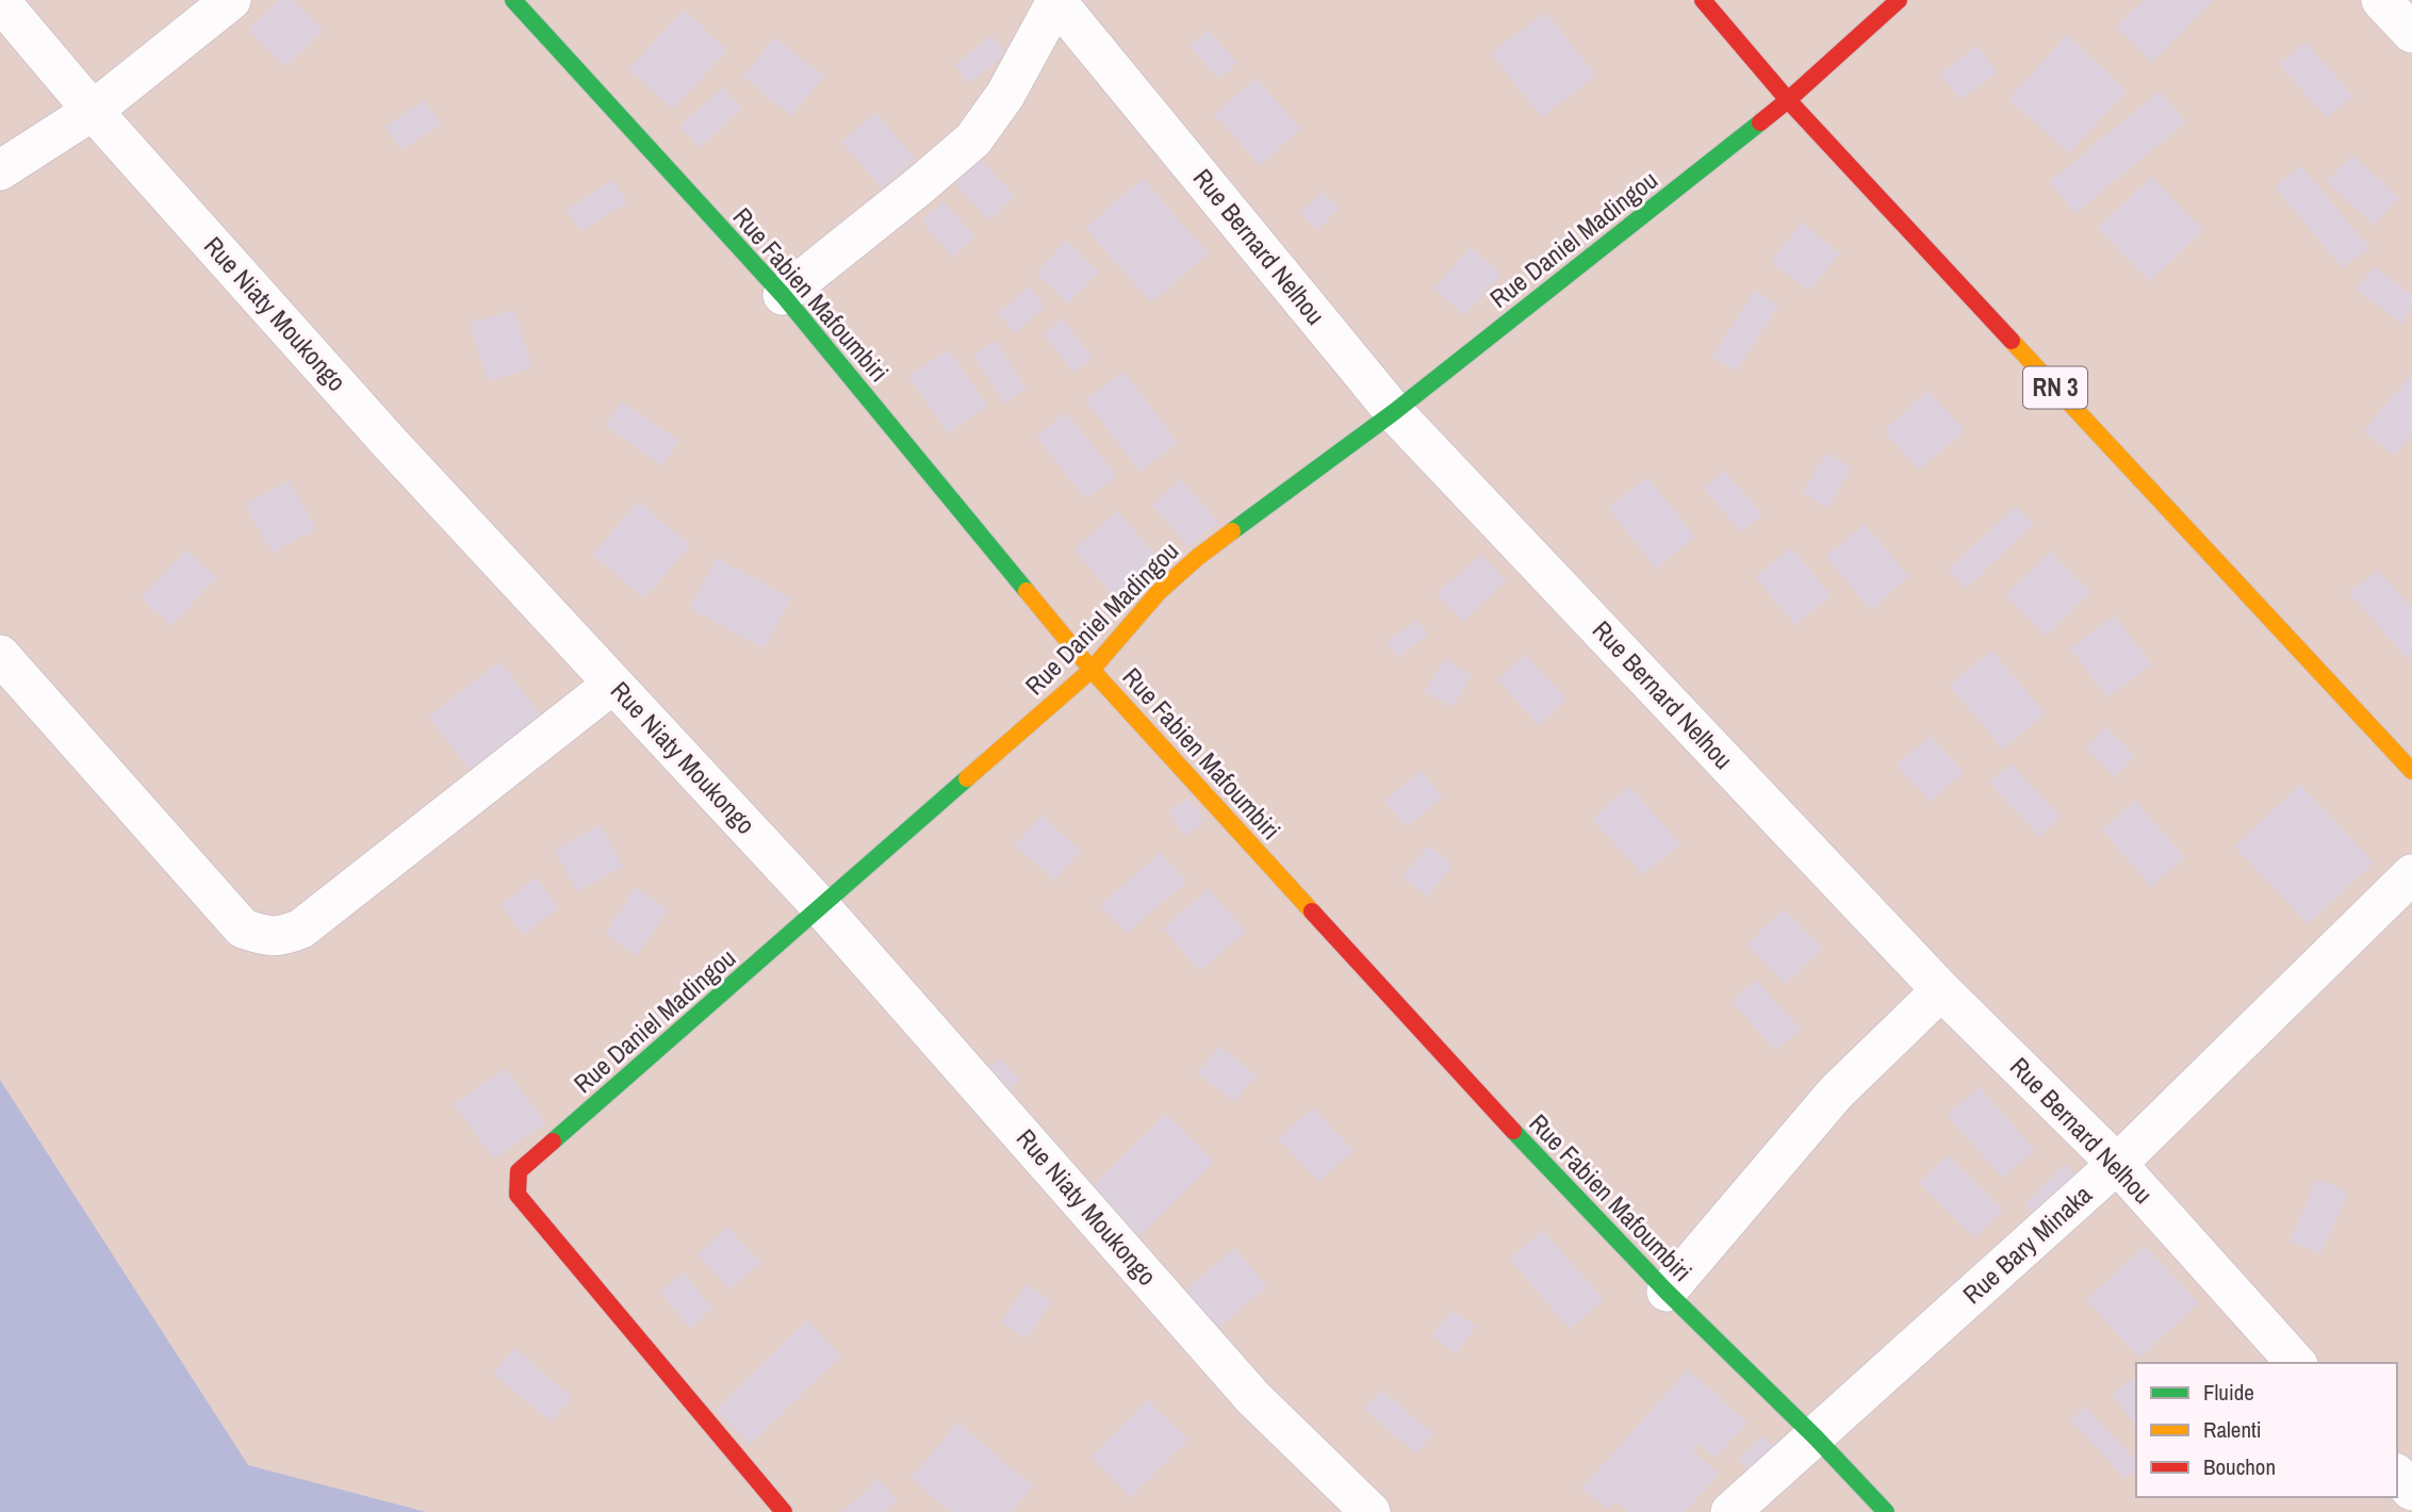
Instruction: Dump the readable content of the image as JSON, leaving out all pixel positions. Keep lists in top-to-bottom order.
{
  "streets": {
    "main road": ["Rue Daniel Madingou", "Rue Fabien Mafoumbiri", "RN 3"],
    "street": ["Rue Bernard Nelhou", "Rue Niaty Moukongo", "Rue Bary Minaka"]
  },
  "crossings": [
    ["Rue Daniel Madingou", "Rue Bernard Nelhou"],
    ["Rue Daniel Madingou", "Rue Fabien Mafoumbiri"],
    ["Rue Daniel Madingou", "Rue Niaty Moukongo"],
    ["Rue Daniel Madingou", "RN 3"],
    ["Rue Bernard Nelhou", "Rue Bary Minaka"],
    ["Rue Fabien Mafoumbiri", "Rue Bary Minaka"]
  ],
  "legend": ["Fluide", "Ralenti", "Bouchon"]
}
